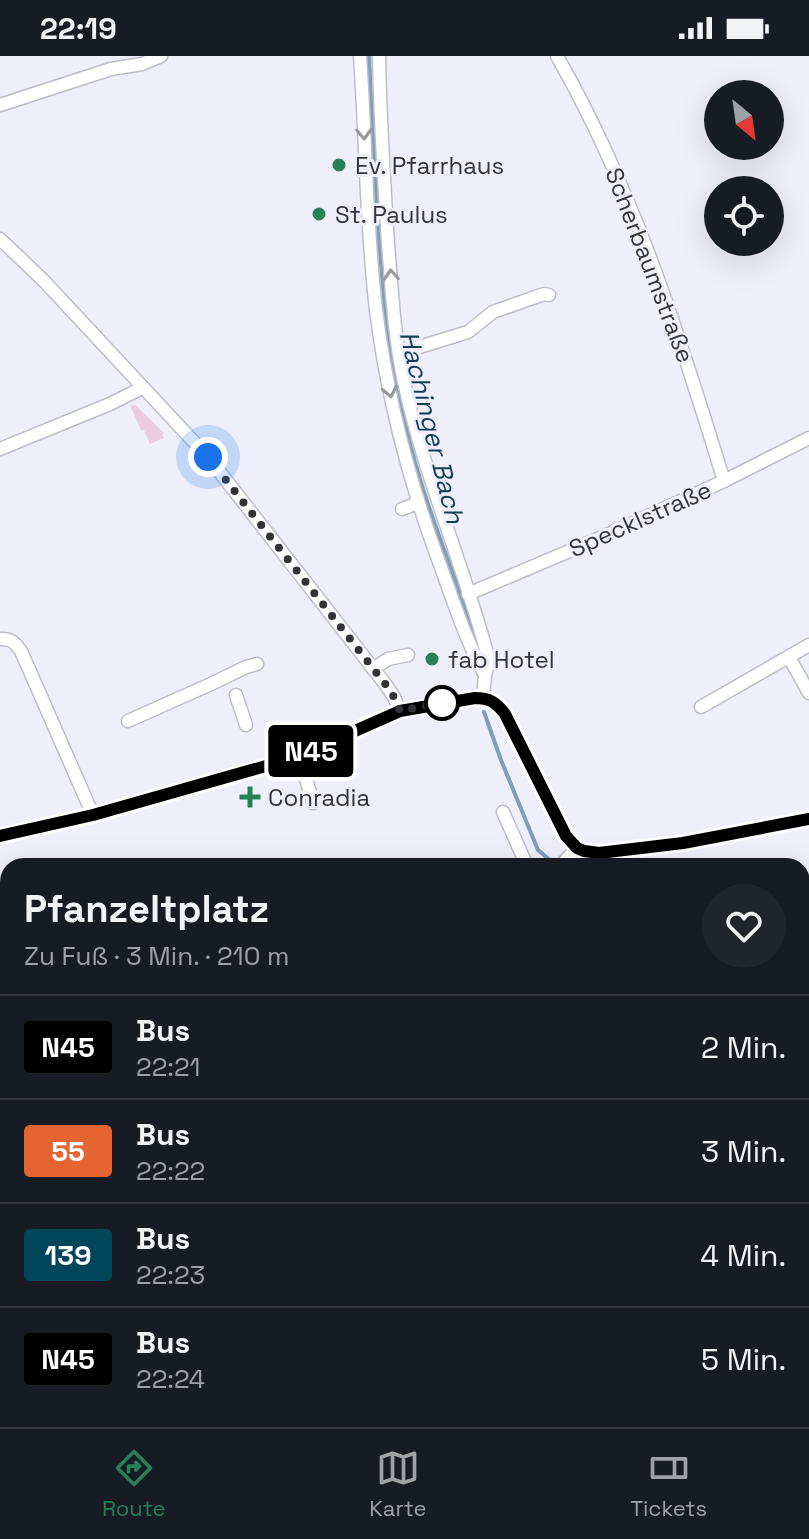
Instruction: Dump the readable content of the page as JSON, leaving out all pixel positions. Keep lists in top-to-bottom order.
{
  "streets": {
    "street": ["Scherbaumstraße", "Specklstraße"]
  },
  "crossings": [
    ["Scherbaumstraße", "Specklstraße"]
  ],
  "water": ["Hachinger Bach"],
  "places": {
    "other": ["Ev. Pfarrhaus", "St. Paulus", "fab Hotel"],
    "health": ["Conradia"]
  },
  "lines": ["bus line N45"],
  "north": "bottom right",
  "page": {
    "status": "22:19",
    "on_map": "N45",
    "heading": ["Pfanzeltplatz", "Zu Fuß · 3 Min. · 210 m"],
    "list": [
      {
        "mark": "N45",
        "name": "Bus",
        "note": "22:21",
        "value": "2 Min."
      },
      {
        "mark": "55",
        "name": "Bus",
        "note": "22:22",
        "value": "3 Min."
      },
      {
        "mark": "139",
        "name": "Bus",
        "note": "22:23",
        "value": "4 Min."
      },
      {
        "mark": "N45",
        "name": "Bus",
        "note": "22:24",
        "value": "5 Min."
      }
    ],
    "tabs": ["Route", "Karte", "Tickets"]
  }
}
